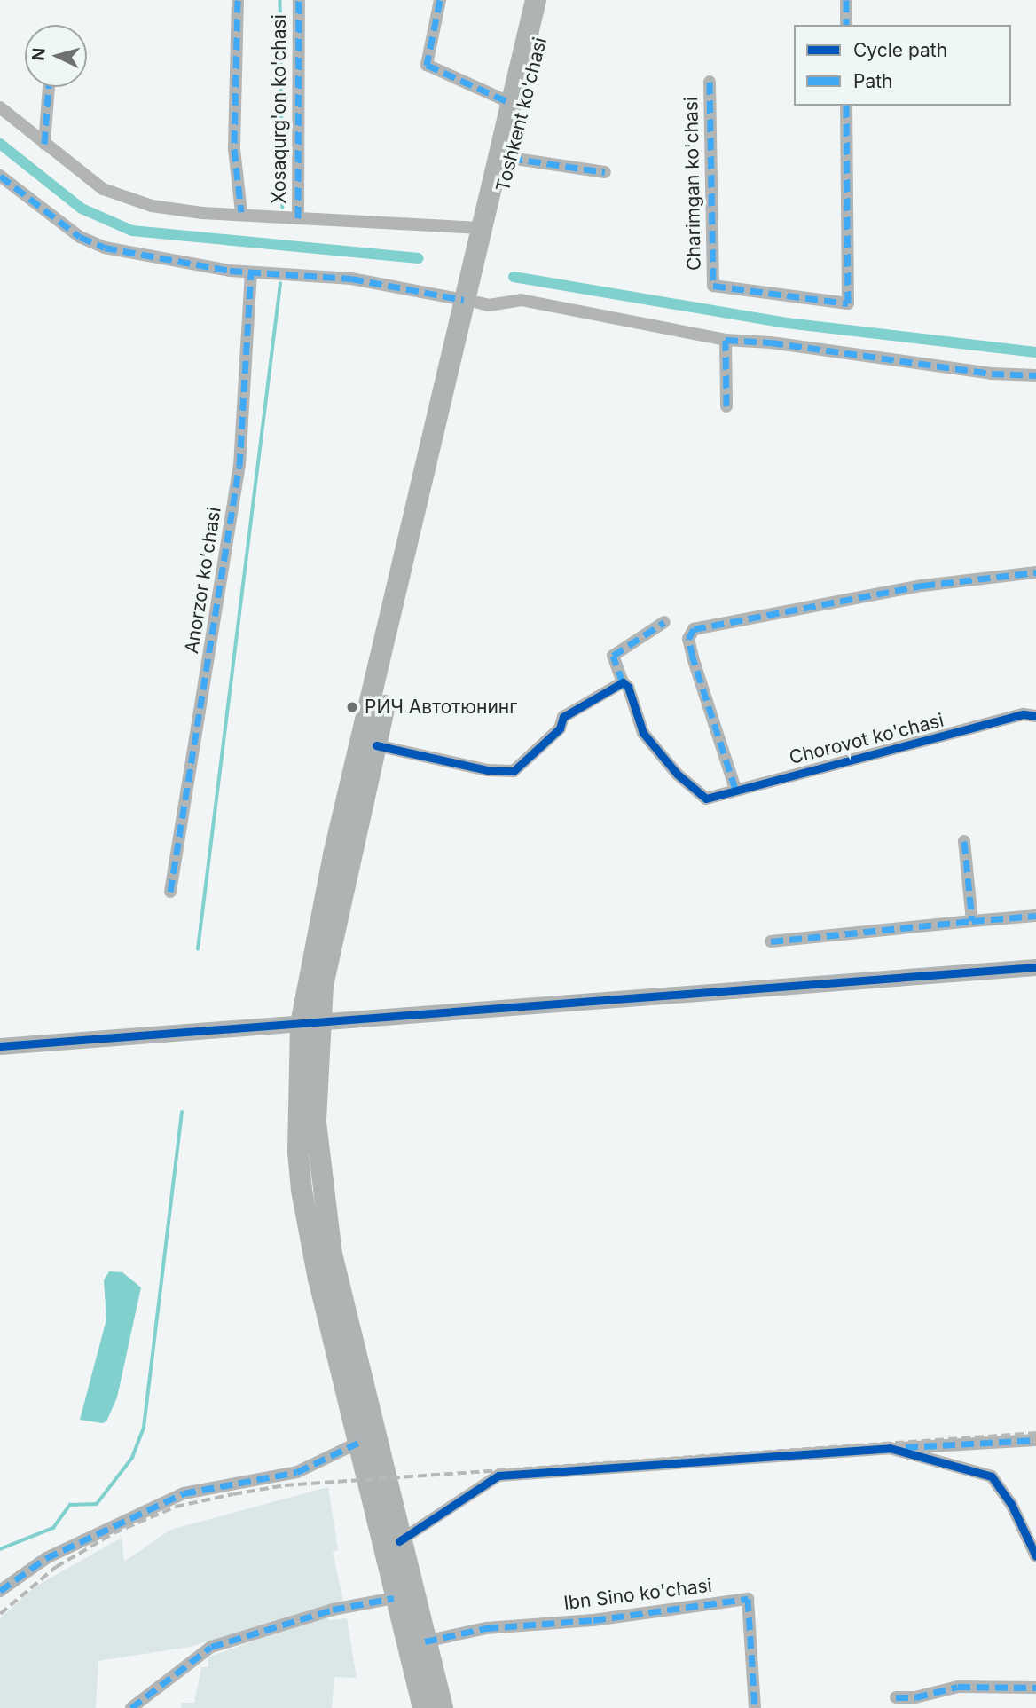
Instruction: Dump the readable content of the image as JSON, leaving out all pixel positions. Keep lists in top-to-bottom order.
{
  "streets": {
    "highway": ["Toshkent ko'chasi"],
    "street": [
      "Xosaqurg'on ko'chasi",
      "Charimgan ko'chasi",
      "Anorzor ko'chasi",
      "Chorovot ko'chasi",
      "Ibn Sino ko'chasi"
    ]
  },
  "crossings": [
    ["Xosaqurg'on ko'chasi", "Toshkent ko'chasi"]
  ],
  "places": ["РИЧ Автотюнинг"],
  "legend": ["Cycle path", "Path"],
  "north": "left"
}
